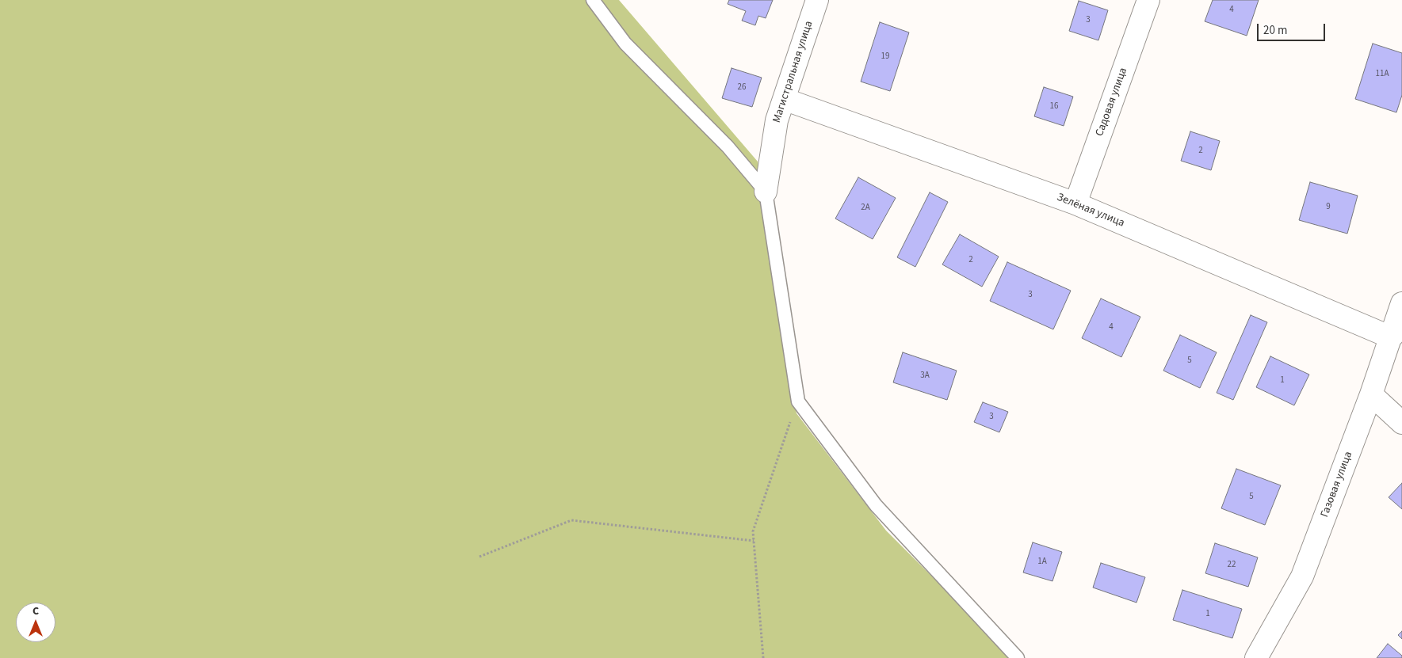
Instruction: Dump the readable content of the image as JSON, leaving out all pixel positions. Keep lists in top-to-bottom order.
{
  "streets": {
    "street": [
      "Магистральная улица",
      "Садовая улица",
      "Зелёная улица",
      "Газовая улица"
    ]
  },
  "crossings": [
    ["Магистральная улица", "Зелёная улица"],
    ["Садовая улица", "Зелёная улица"],
    ["Зелёная улица", "Газовая улица"]
  ],
  "house_numbers": [
    "4",
    "3",
    "19",
    "11А",
    "26",
    "16",
    "2",
    "9",
    "2А",
    "2",
    "3",
    "4",
    "5",
    "3А",
    "1",
    "3",
    "5",
    "1А",
    "22",
    "1"
  ],
  "scale_bar": "20 m",
  "north": "top"
}
